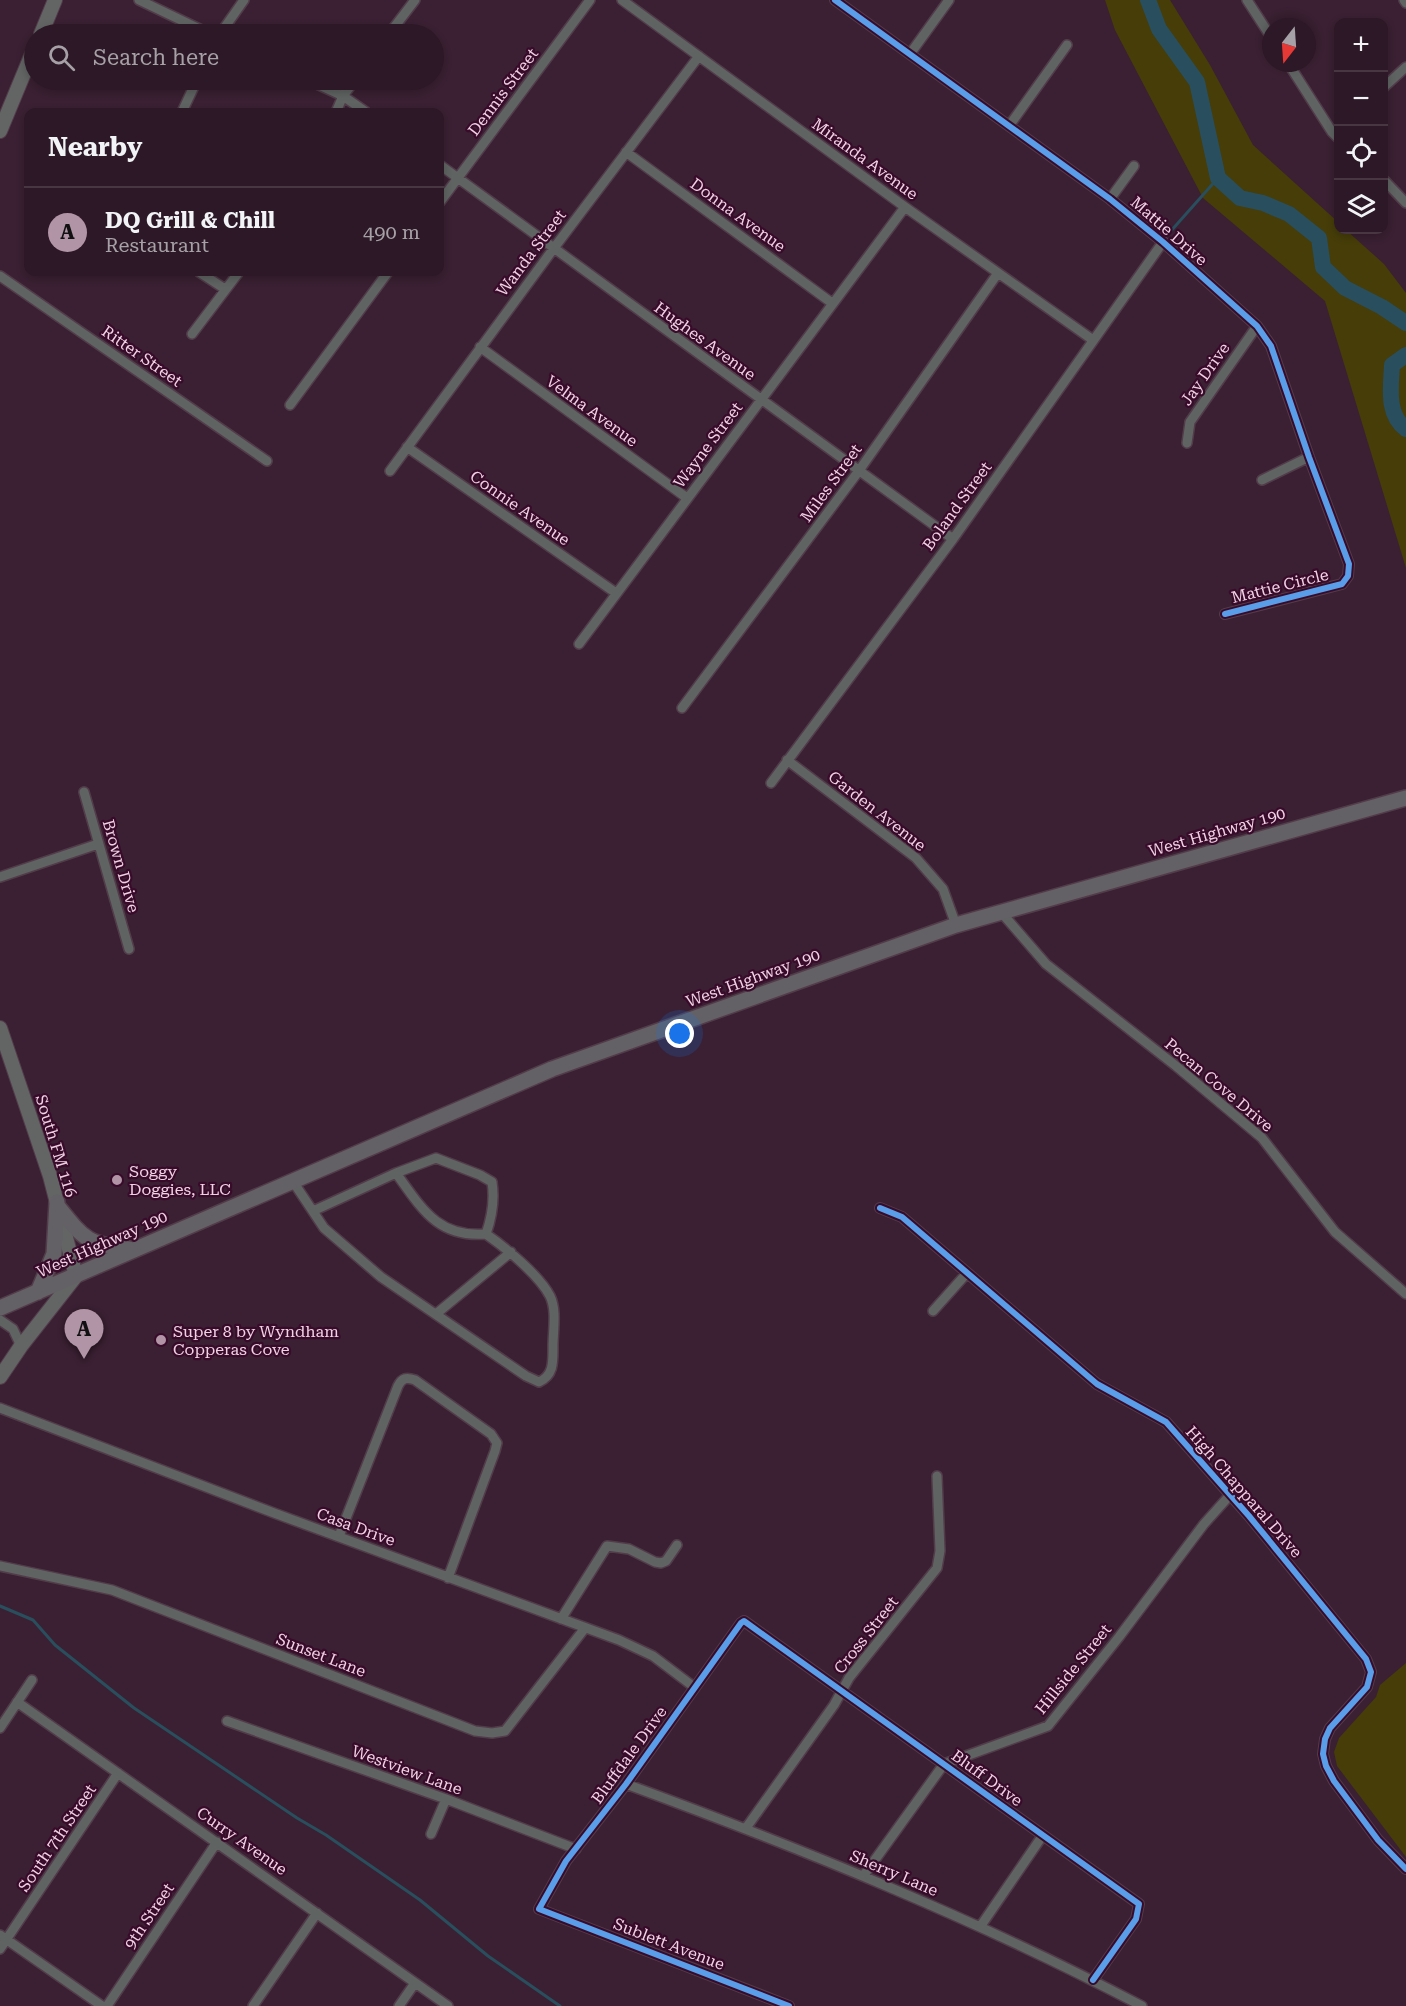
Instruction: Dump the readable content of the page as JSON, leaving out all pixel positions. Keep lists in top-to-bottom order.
{
  "streets": {
    "main road": ["West Highway 190", "South FM 116"],
    "street": [
      "Dennis Street",
      "Miranda Avenue",
      "Donna Avenue",
      "Mattie Drive",
      "Wanda Street",
      "Hughes Avenue",
      "Ritter Street",
      "Jay Drive",
      "Velma Avenue",
      "Wayne Street",
      "Miles Street",
      "Boland Street",
      "Connie Avenue",
      "Mattie Circle",
      "Garden Avenue",
      "Brown Drive",
      "Pecan Cove Drive",
      "High Chapparal Drive",
      "Casa Drive",
      "Cross Street",
      "Sunset Lane",
      "Hillside Street",
      "Bluffdale Drive",
      "Westview Lane",
      "Bluff Drive",
      "South 7th Street",
      "Curry Avenue",
      "Sherry Lane",
      "9th Street",
      "Sublett Avenue"
    ]
  },
  "crossings": [
    ["Dennis Street", "Hughes Avenue"],
    ["Miranda Avenue", "Wanda Street"],
    ["Miranda Avenue", "Wayne Street"],
    ["Miranda Avenue", "Miles Street"],
    ["Miranda Avenue", "Boland Street"],
    ["Donna Avenue", "Wanda Street"],
    ["Donna Avenue", "Wayne Street"],
    ["Mattie Drive", "Jay Drive"],
    ["Mattie Drive", "Boland Street"],
    ["Mattie Drive", "Mattie Circle"],
    ["Wanda Street", "Hughes Avenue"],
    ["Wanda Street", "Velma Avenue"],
    ["Wanda Street", "Connie Avenue"],
    ["Hughes Avenue", "Wayne Street"],
    ["Hughes Avenue", "Miles Street"],
    ["Hughes Avenue", "Boland Street"],
    ["Velma Avenue", "Wayne Street"],
    ["Wayne Street", "Connie Avenue"],
    ["Boland Street", "Garden Avenue"],
    ["Garden Avenue", "West Highway 190"],
    ["West Highway 190", "Pecan Cove Drive"],
    ["West Highway 190", "South FM 116"],
    ["High Chapparal Drive", "Hillside Street"],
    ["Casa Drive", "Sunset Lane"],
    ["Casa Drive", "Bluffdale Drive"],
    ["Cross Street", "Bluff Drive"],
    ["Cross Street", "Sherry Lane"],
    ["Hillside Street", "Bluff Drive"],
    ["Bluffdale Drive", "Westview Lane"],
    ["Bluffdale Drive", "Bluff Drive"],
    ["Bluffdale Drive", "Sherry Lane"],
    ["Bluffdale Drive", "Sublett Avenue"],
    ["Bluff Drive", "Sherry Lane"],
    ["South 7th Street", "Curry Avenue"],
    ["Curry Avenue", "9th Street"]
  ],
  "places": ["Soggy Doggies, LLC", "Super 8 by Wyndham Copperas Cove"],
  "north": "bottom",
  "page": {
    "map_buttons": ["+", "−"],
    "search": "Search here",
    "heading": "Nearby",
    "list": [
      {
        "mark": "A",
        "name": "DQ Grill & Chill",
        "note": "Restaurant",
        "value": "490 m"
      }
    ],
    "pins": "A"
  }
}
